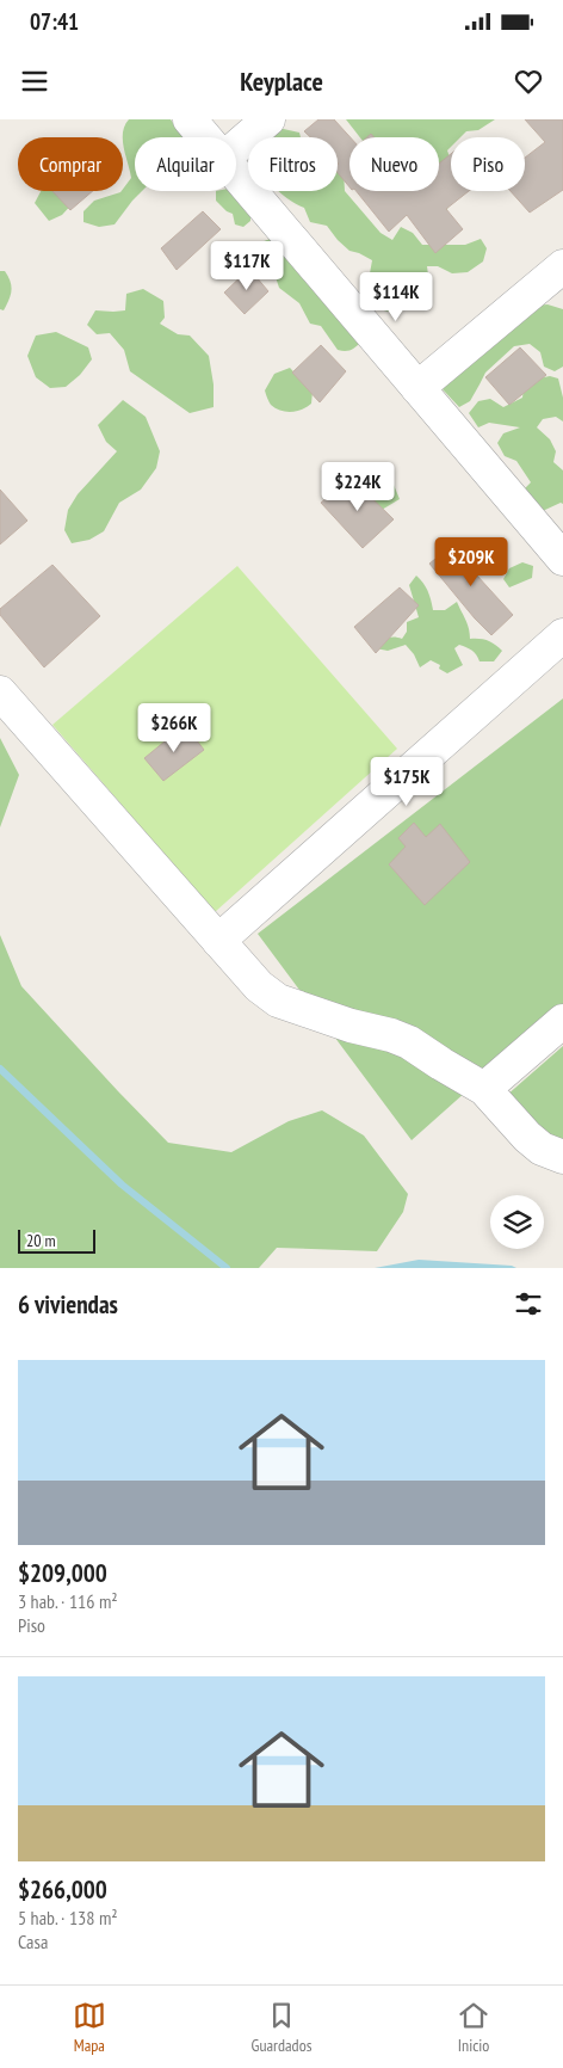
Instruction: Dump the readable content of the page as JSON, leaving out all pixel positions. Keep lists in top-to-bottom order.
{
  "scale_bar": "20 m",
  "page": {
    "status": "07:41",
    "header": "Keyplace",
    "chip": [
      "Comprar",
      "Alquilar",
      "Filtros",
      "Nuevo",
      "Piso"
    ],
    "price": [
      "$117K",
      "$114K",
      "$224K",
      "$209K",
      "$266K",
      "$175K"
    ],
    "scale": "20 m",
    "heading": "6 viviendas",
    "list": [
      {
        "name": "$209,000",
        "note": "3 hab. · 116 m² · Piso"
      },
      {
        "name": "$266,000",
        "note": "5 hab. · 138 m² · Casa"
      }
    ],
    "tabs": ["Mapa", "Guardados", "Inicio"]
  }
}
